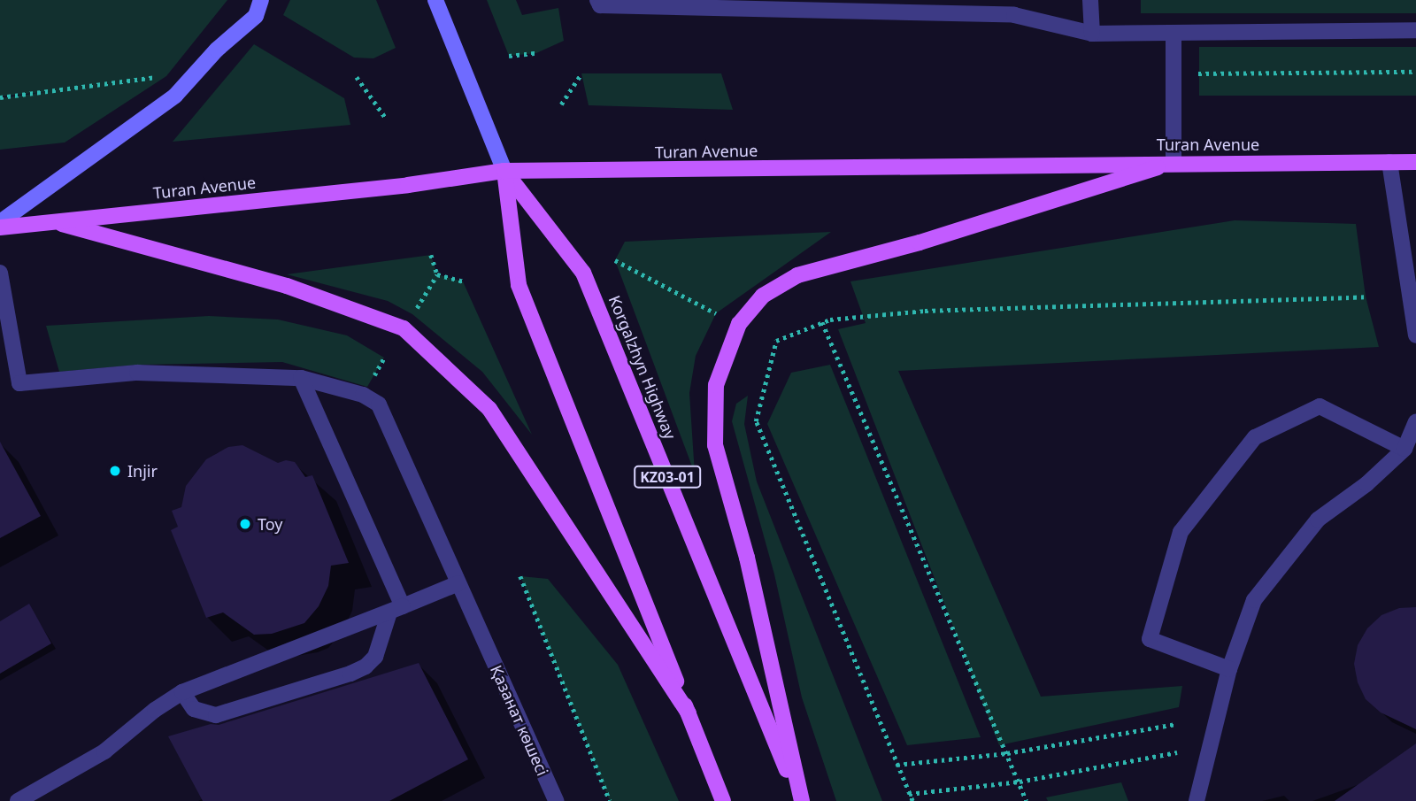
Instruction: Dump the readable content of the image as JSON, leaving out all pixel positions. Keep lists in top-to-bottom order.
{
  "streets": {
    "main road": ["Turan Avenue", "Korgalzhyn Highway", "KZ03-01"],
    "lane": ["Қазанат көшесі"]
  },
  "crossings": [
    ["Turan Avenue", "Korgalzhyn Highway"]
  ],
  "places": ["Injir", "Toy"]
}
